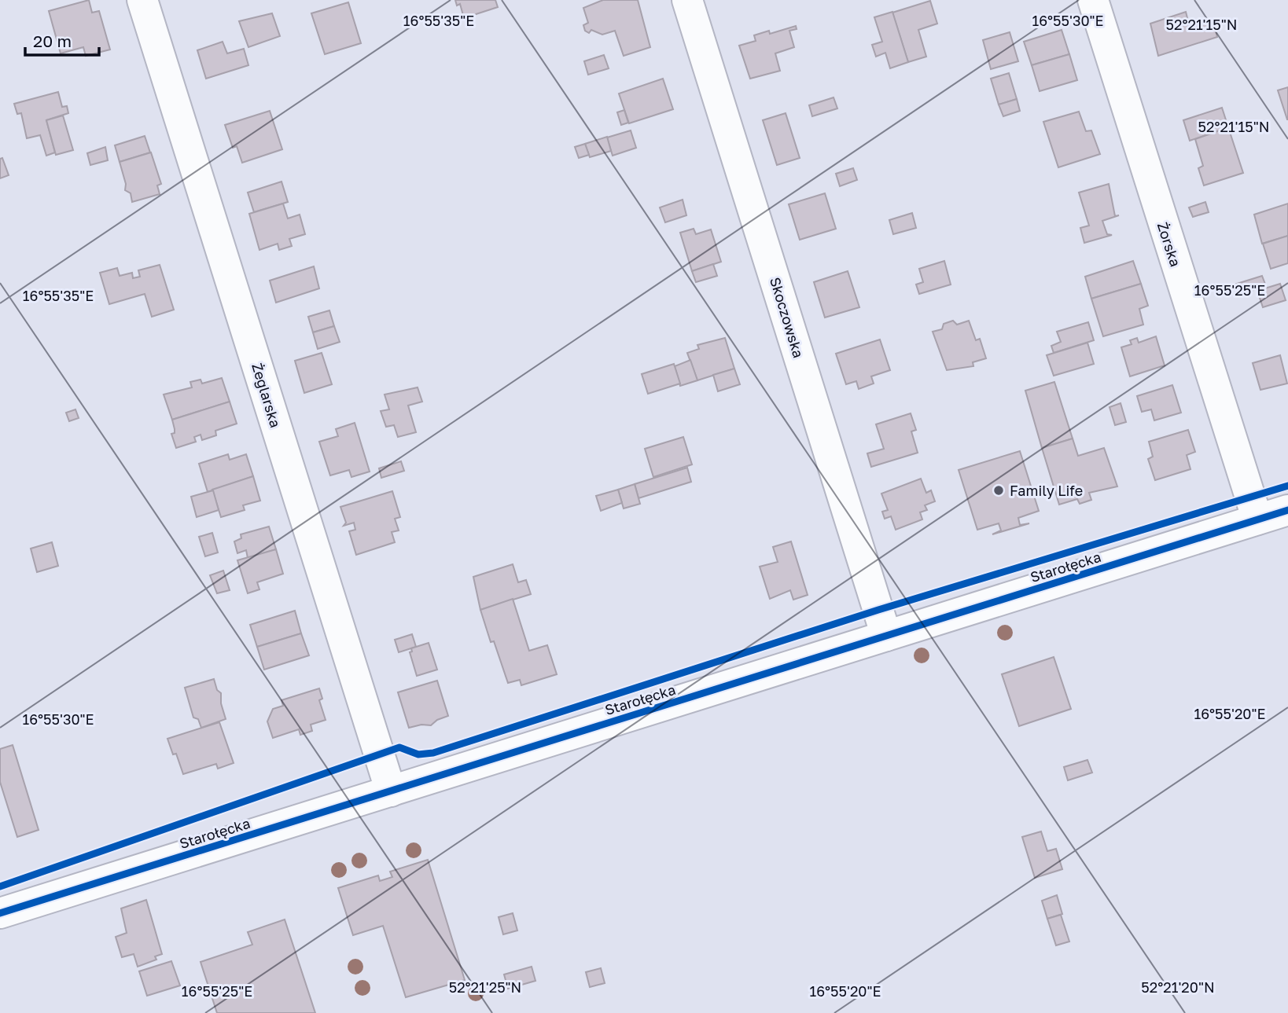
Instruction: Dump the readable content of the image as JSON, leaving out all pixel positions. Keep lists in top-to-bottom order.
{
  "streets": {
    "street": [
      "Żorska",
      "Skoczowska",
      "Żeglarska",
      "Starołęcka"
    ]
  },
  "crossings": [
    ["Żorska", "Starołęcka"],
    ["Skoczowska", "Starołęcka"],
    ["Żeglarska", "Starołęcka"]
  ],
  "places": ["Family Life"],
  "scale_bar": "20 m",
  "coordinates": [
    "16°55'35\"E",
    "16°55'30\"E",
    "52°21'15\"N",
    "16°55'25\"E",
    "16°55'20\"E",
    "52°21'25\"N",
    "52°21'20\"N"
  ]
}
